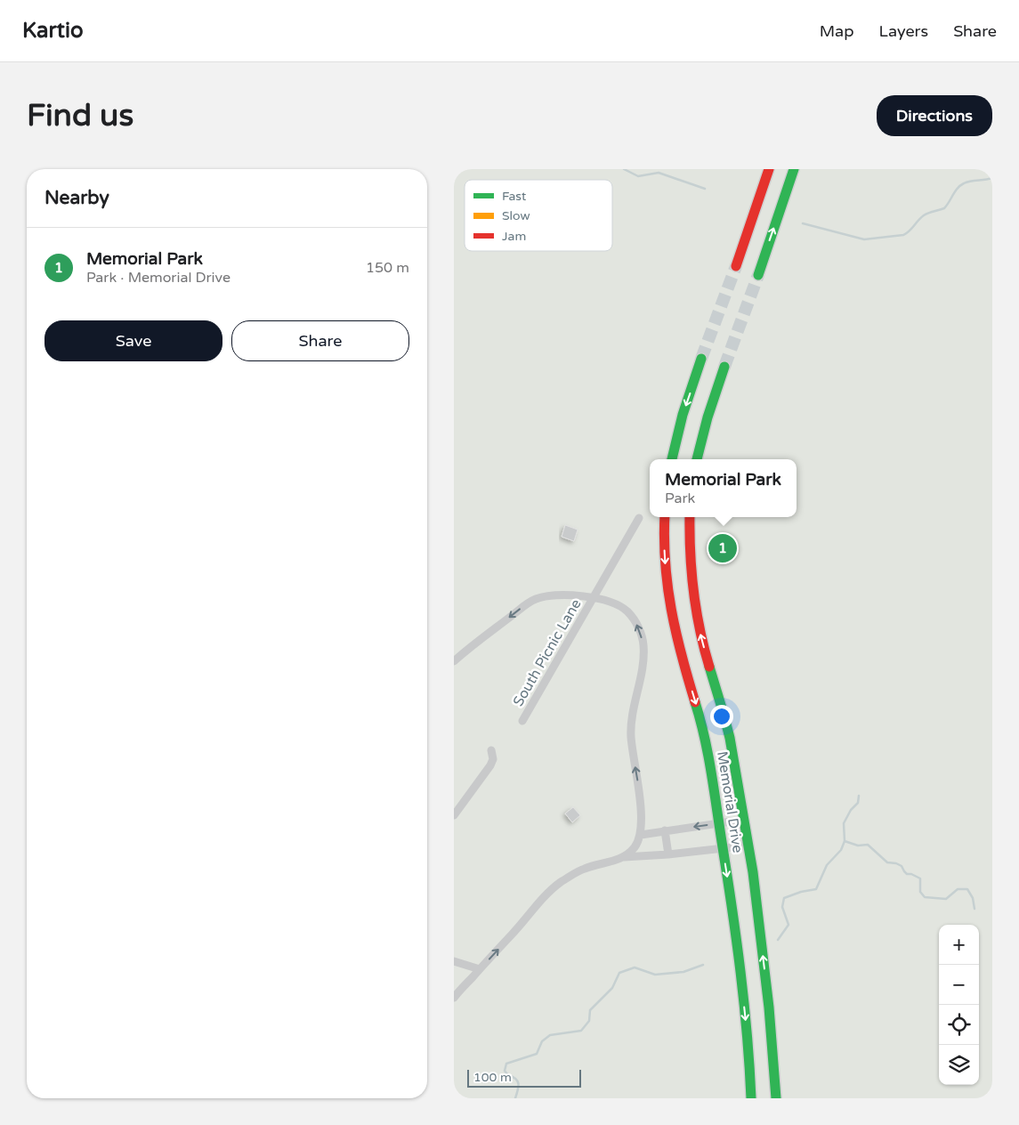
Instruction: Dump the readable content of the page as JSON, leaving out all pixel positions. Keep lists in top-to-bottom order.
{
  "streets": {
    "main road": ["Memorial Drive"],
    "street": ["South Picnic Lane"]
  },
  "legend": ["Fast", "Slow", "Jam"],
  "scale_bar": "100 m",
  "page": {
    "header": "Kartio",
    "nav": ["Map", "Layers", "Share"],
    "buttons": [
      "Directions",
      ["Save", "Share"]
    ],
    "title": "Find us",
    "heading": "Nearby",
    "list": [
      {
        "mark": "1",
        "name": "Memorial Park",
        "note": "Park · Memorial Drive",
        "value": "150 m"
      }
    ],
    "popup": ["Memorial Park", "Park"],
    "pins": "1",
    "map_buttons": ["+", "−"],
    "scale": "100 m"
  }
}
